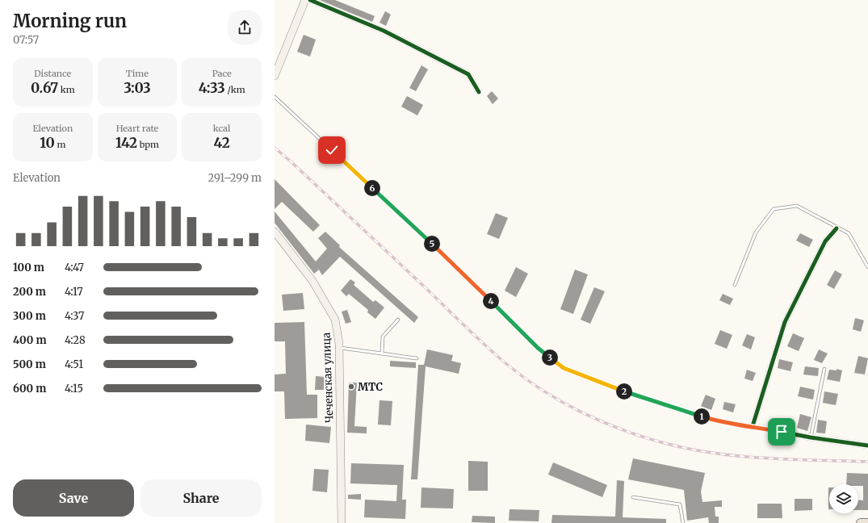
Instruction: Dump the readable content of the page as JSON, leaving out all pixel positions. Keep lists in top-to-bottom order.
{
  "streets": {
    "main road": ["Чеченская улица"]
  },
  "places": ["МТС"],
  "page": {
    "heading": ["Morning run", "07:57"],
    "stats": [
      ["Distance", "0.67 km"],
      ["Time", "3:03"],
      ["Pace", "4:33 /km"],
      ["Elevation", "10 m"],
      ["Heart rate", "142 bpm"],
      ["kcal", "42"]
    ],
    "chart": ["Elevation", "291–299 m"],
    "pins": [
      "6",
      "5",
      "4",
      "3",
      "2",
      "1"
    ],
    "list": [
      {
        "name": "100 m",
        "note": "4:47"
      },
      {
        "name": "200 m",
        "note": "4:17"
      },
      {
        "name": "300 m",
        "note": "4:37"
      },
      {
        "name": "400 m",
        "note": "4:28"
      },
      {
        "name": "500 m",
        "note": "4:51"
      },
      {
        "name": "600 m",
        "note": "4:15"
      }
    ],
    "buttons": ["Save", "Share"]
  }
}
